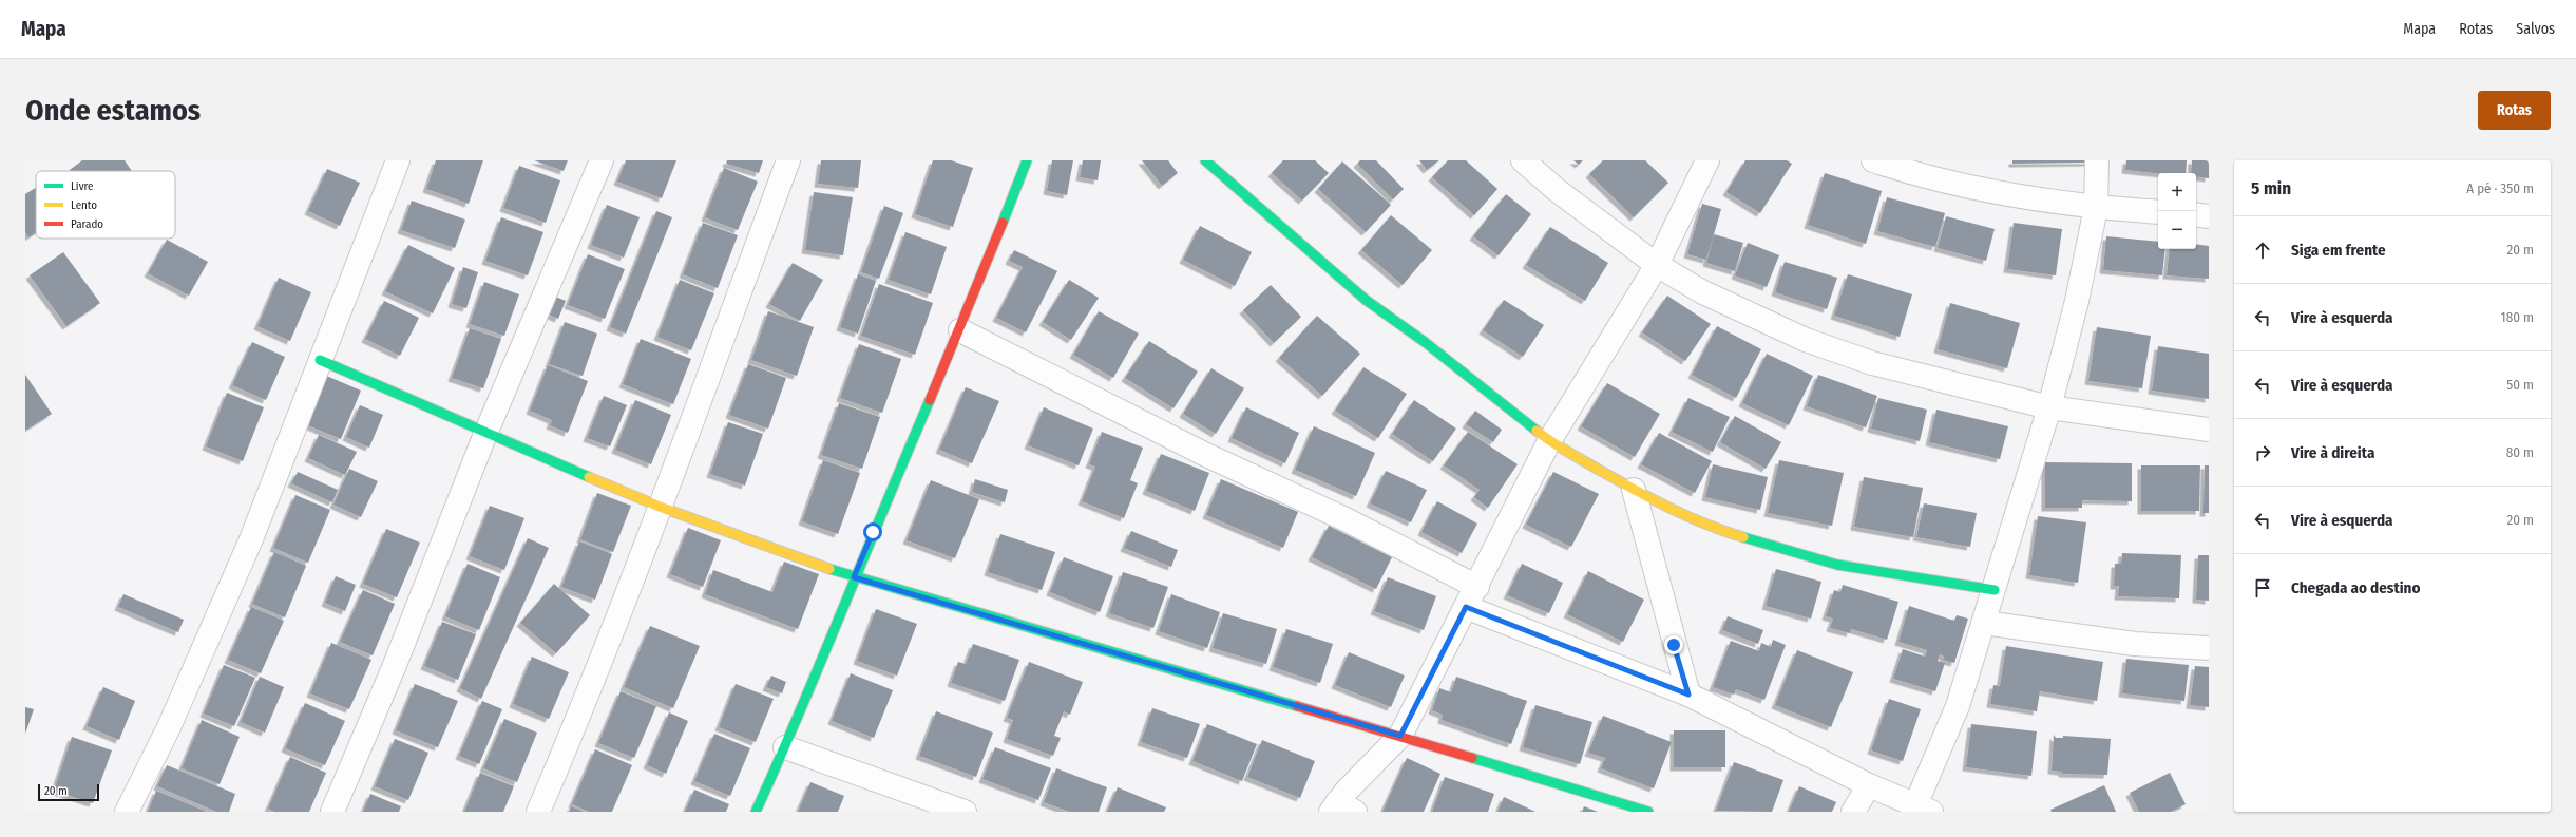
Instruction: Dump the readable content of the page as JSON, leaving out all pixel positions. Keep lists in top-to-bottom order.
{
  "legend": ["Livre", "Lento", "Parado"],
  "scale_bar": "20 m",
  "page": {
    "header": "Mapa",
    "nav": ["Mapa", "Rotas", "Salvos"],
    "buttons": "Rotas",
    "title": "Onde estamos",
    "heading": ["5 min", "A pé · 350 m"],
    "map_buttons": ["+", "−"],
    "list": [
      ["Siga em frente", "20 m"],
      ["Vire à esquerda", "180 m"],
      ["Vire à esquerda", "50 m"],
      ["Vire à direita", "80 m"],
      ["Vire à esquerda", "20 m"],
      "Chegada ao destino"
    ],
    "scale": "20 m"
  }
}
